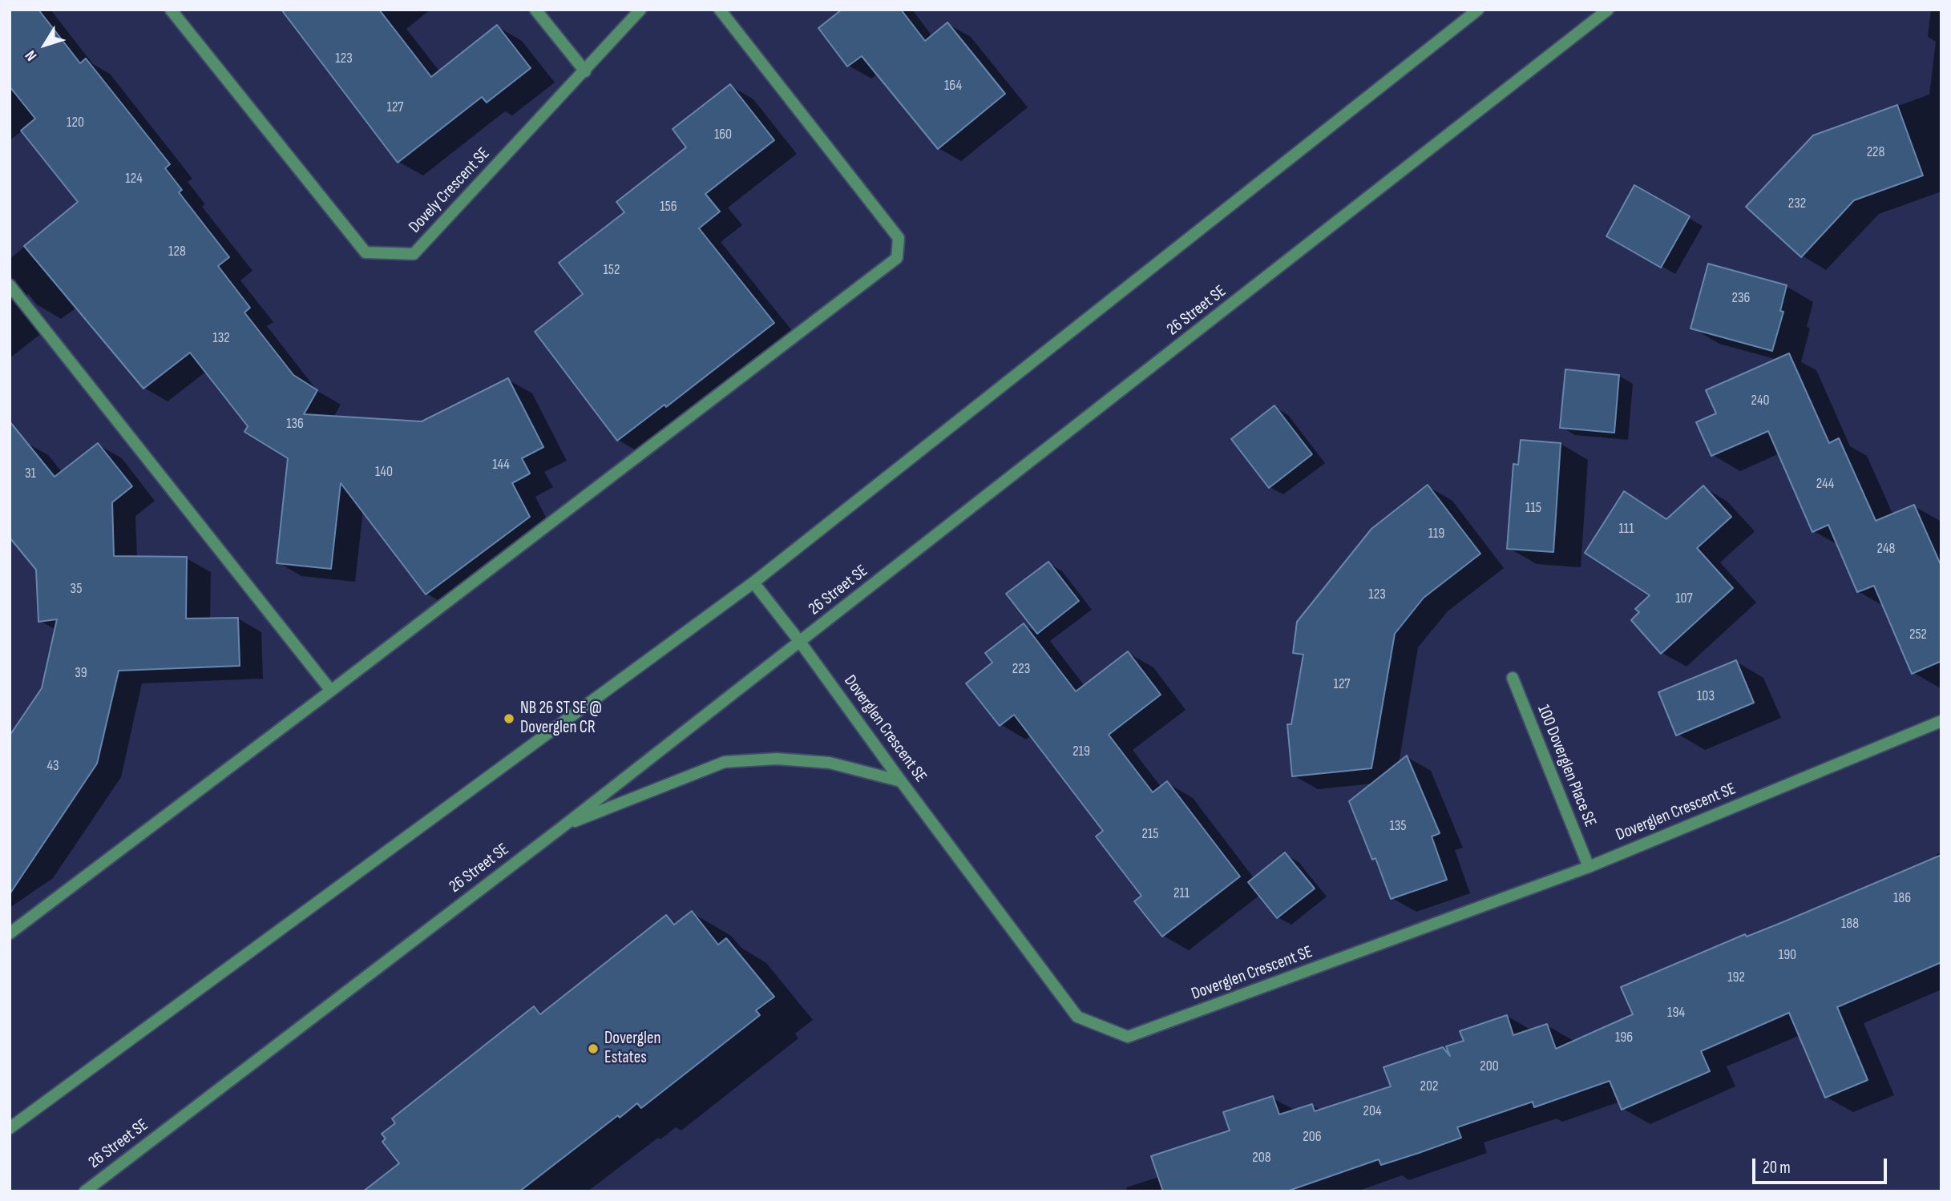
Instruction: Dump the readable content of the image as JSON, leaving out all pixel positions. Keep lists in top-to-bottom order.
{
  "streets": {
    "street": [
      "Dovely Crescent SE",
      "26 Street SE",
      "Doverglen Crescent SE",
      "100 Doverglen Place SE"
    ]
  },
  "crossings": [
    ["26 Street SE", "Doverglen Crescent SE"],
    ["Doverglen Crescent SE", "100 Doverglen Place SE"]
  ],
  "places": ["NB 26 ST SE @ Doverglen CR", "Doverglen Estates"],
  "house_numbers": [
    "123",
    "164",
    "127",
    "120",
    "160",
    "228",
    "124",
    "232",
    "156",
    "128",
    "152",
    "236",
    "132",
    "240",
    "136",
    "144",
    "140",
    "31",
    "244",
    "115",
    "111",
    "119",
    "248",
    "35",
    "123",
    "107",
    "252",
    "223",
    "39",
    "127",
    "103",
    "219",
    "43",
    "135",
    "215",
    "211",
    "186",
    "188",
    "190",
    "192",
    "194",
    "196",
    "200",
    "202",
    "204",
    "206",
    "208"
  ],
  "scale_bar": "20 m",
  "north": "bottom left"
}
